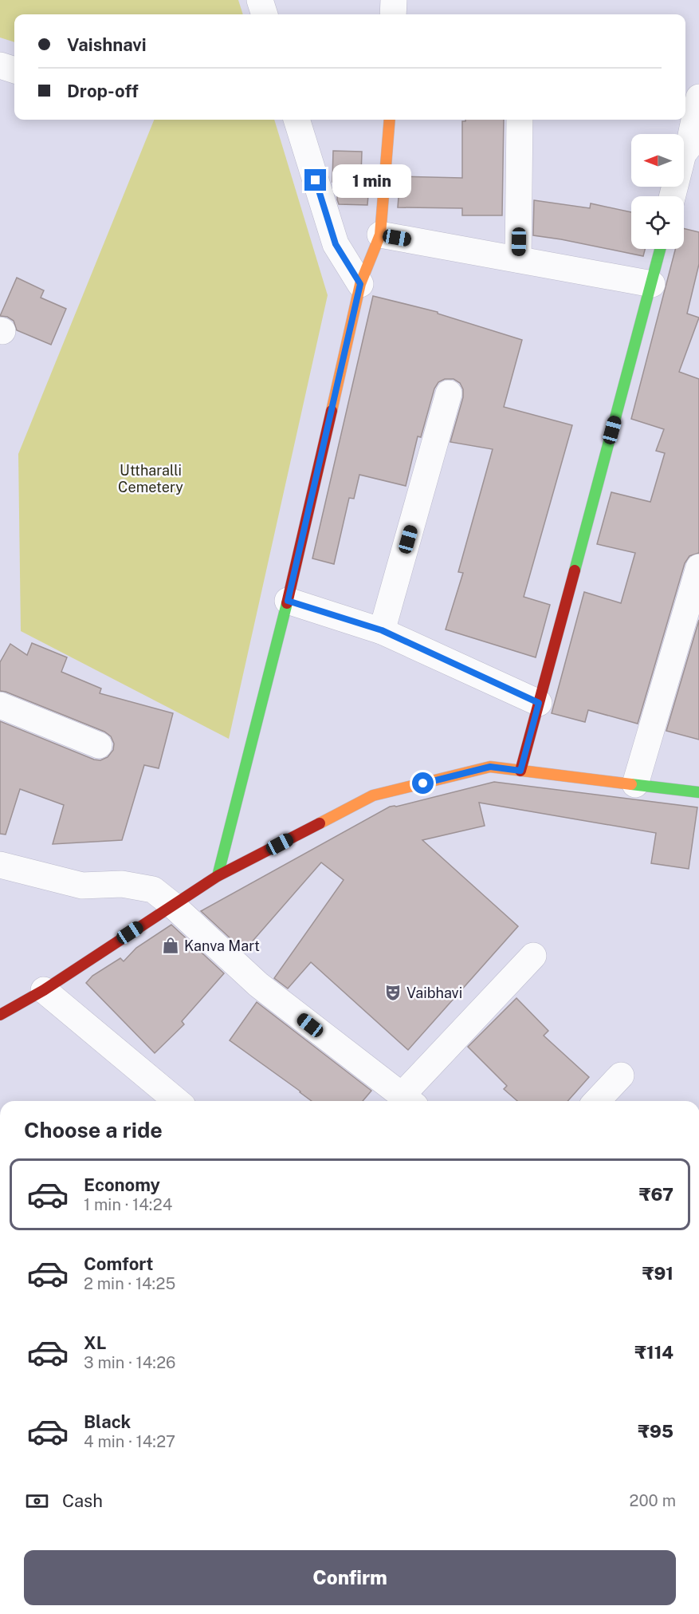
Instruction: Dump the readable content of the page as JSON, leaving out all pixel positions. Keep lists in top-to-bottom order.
{
  "parks": ["Uttharalli Cemetery"],
  "places": {
    "shop": ["Kanva Mart"],
    "theatre": ["Vaibhavi"]
  },
  "north": "left",
  "page": {
    "banner": ["Vaishnavi", "Drop-off"],
    "bubble": "1 min",
    "heading": "Choose a ride",
    "list": [
      {
        "name": "Economy",
        "note": "1 min · 14:24",
        "value": "₹67"
      },
      {
        "name": "Comfort",
        "note": "2 min · 14:25",
        "value": "₹91"
      },
      {
        "name": "XL",
        "note": "3 min · 14:26",
        "value": "₹114"
      },
      {
        "name": "Black",
        "note": "4 min · 14:27",
        "value": "₹95"
      }
    ],
    "pay": ["Cash", "200 m"],
    "buttons": "Confirm"
  }
}
